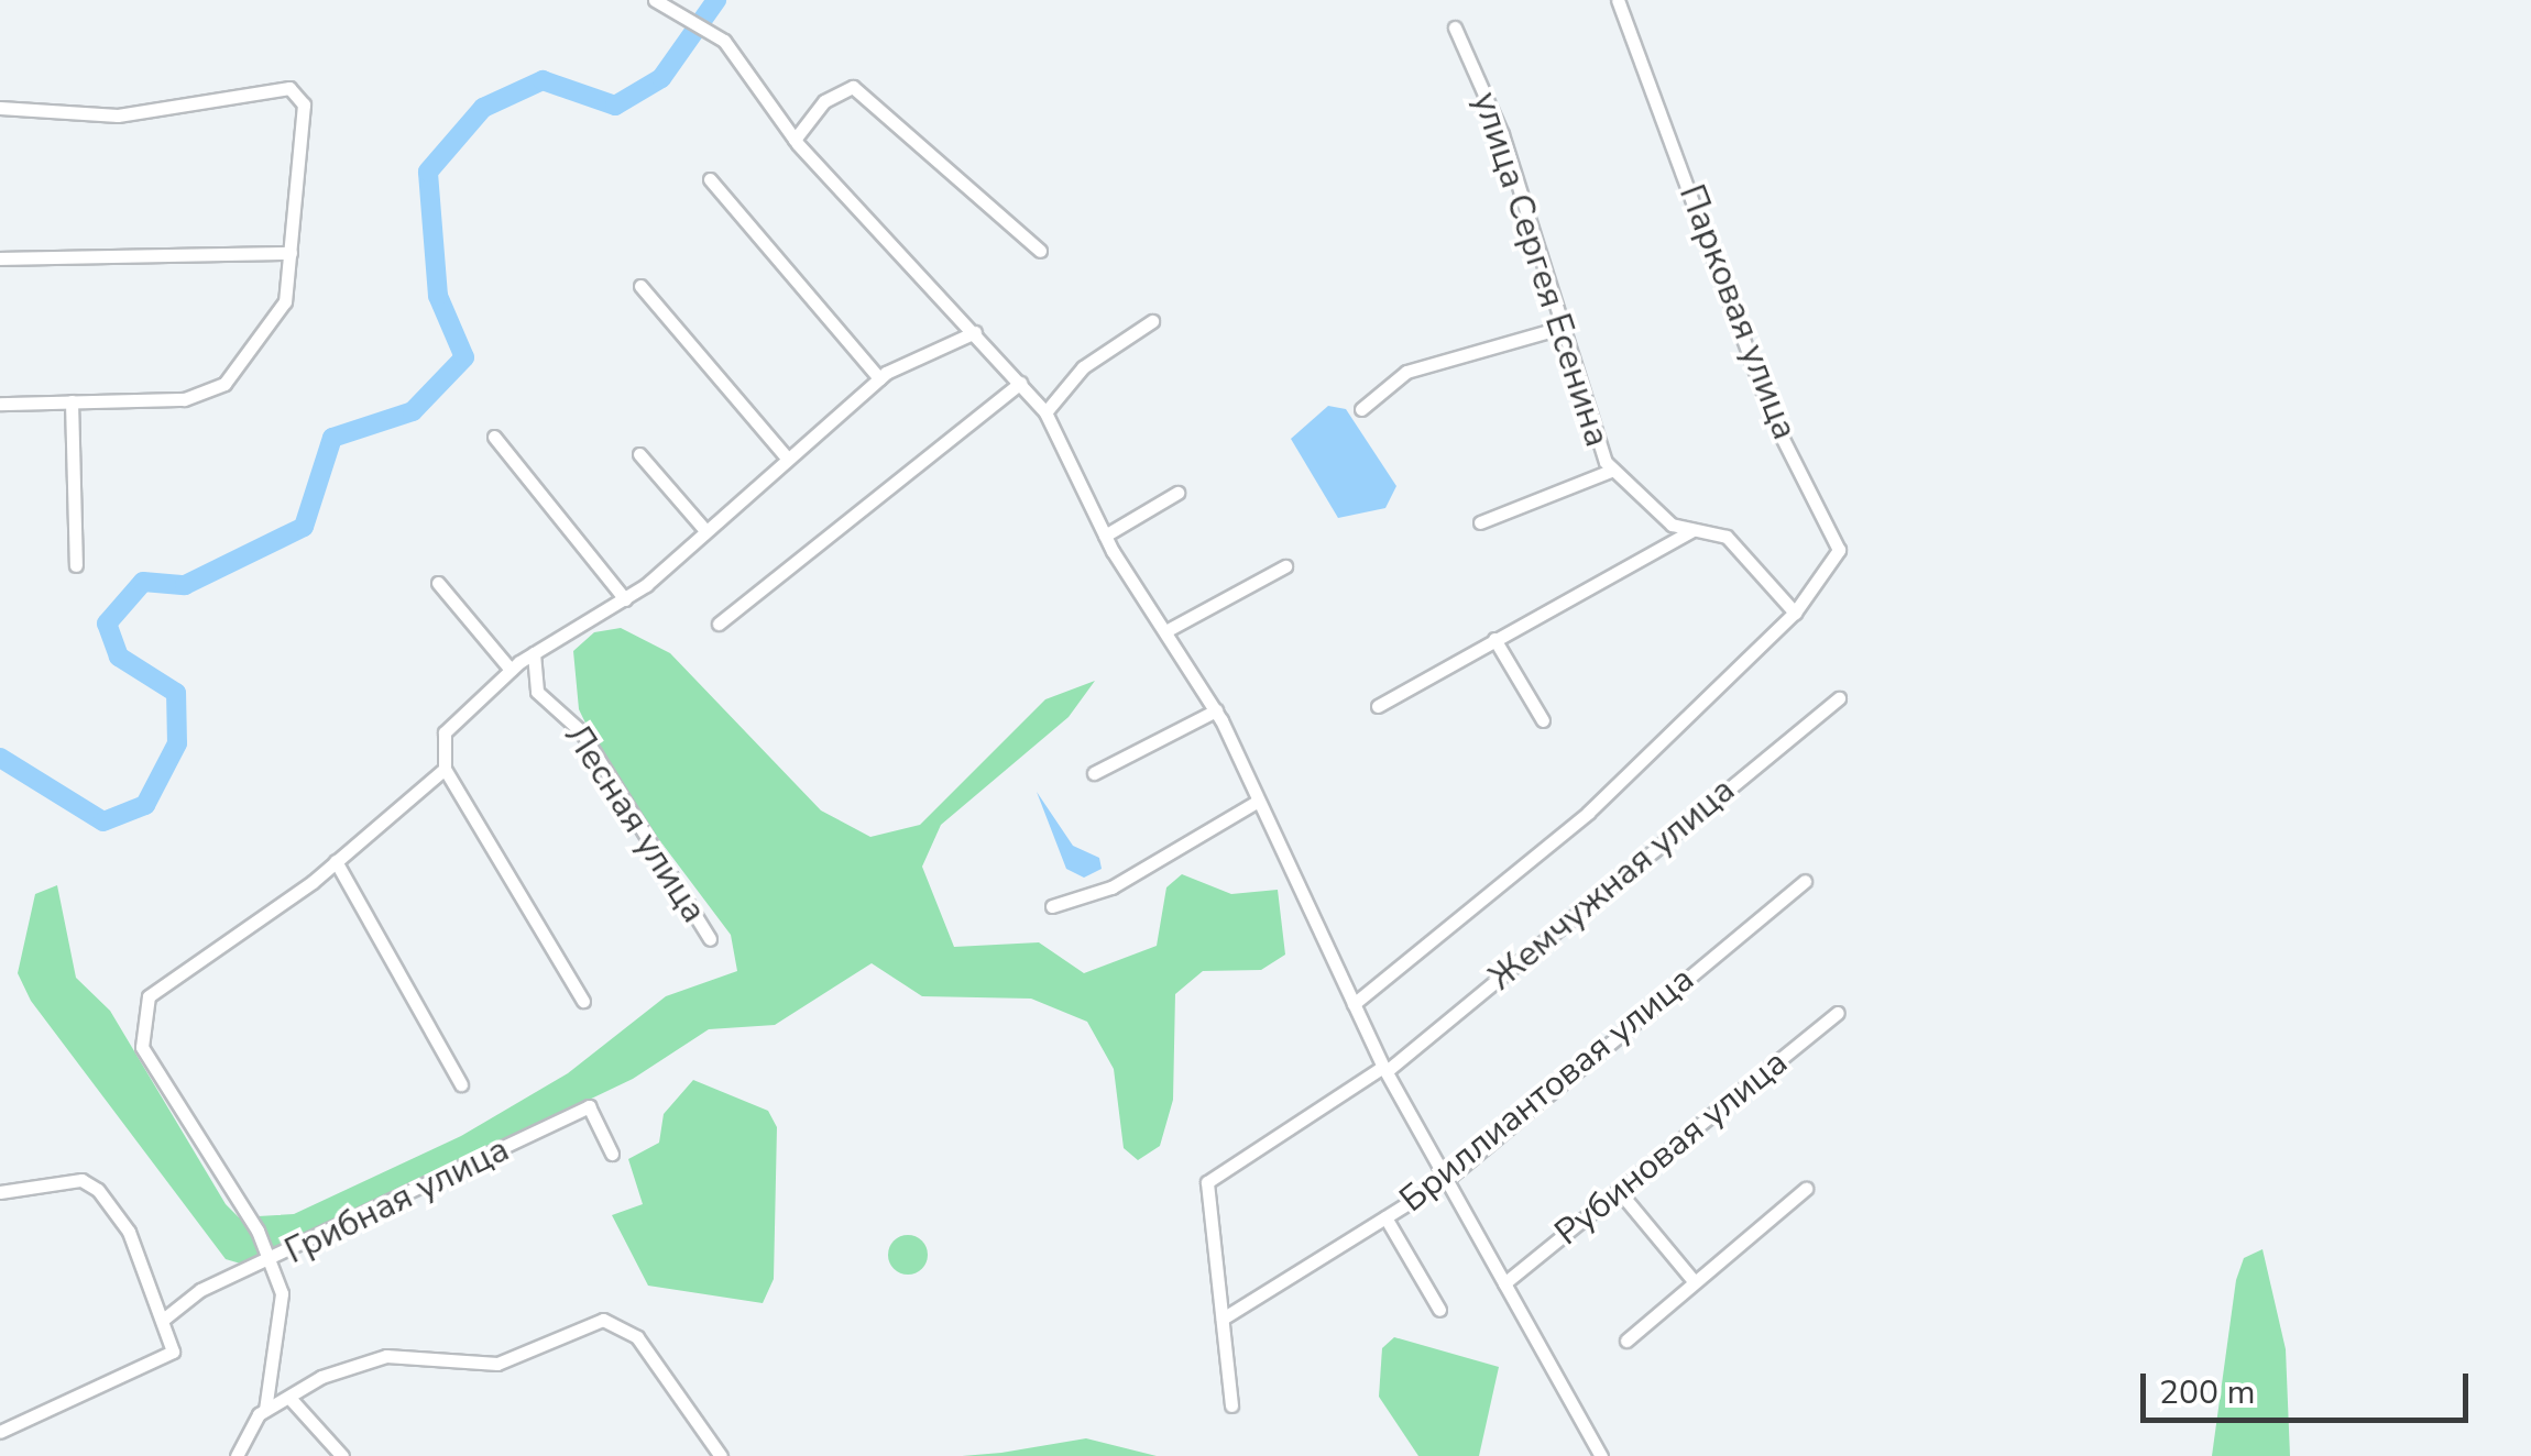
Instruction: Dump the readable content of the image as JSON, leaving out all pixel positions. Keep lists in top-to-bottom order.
{
  "streets": {
    "street": [
      "улица Сергея Есенина",
      "Парковая улица",
      "Лесная улица",
      "Жемчужная улица",
      "Бриллиантовая улица",
      "Рубиновая улица",
      "Грибная улица"
    ]
  },
  "crossings": [
    ["улица Сергея Есенина", "Парковая улица"],
    ["Жемчужная улица", "Бриллиантовая улица"]
  ],
  "scale_bar": "200 m"
}
